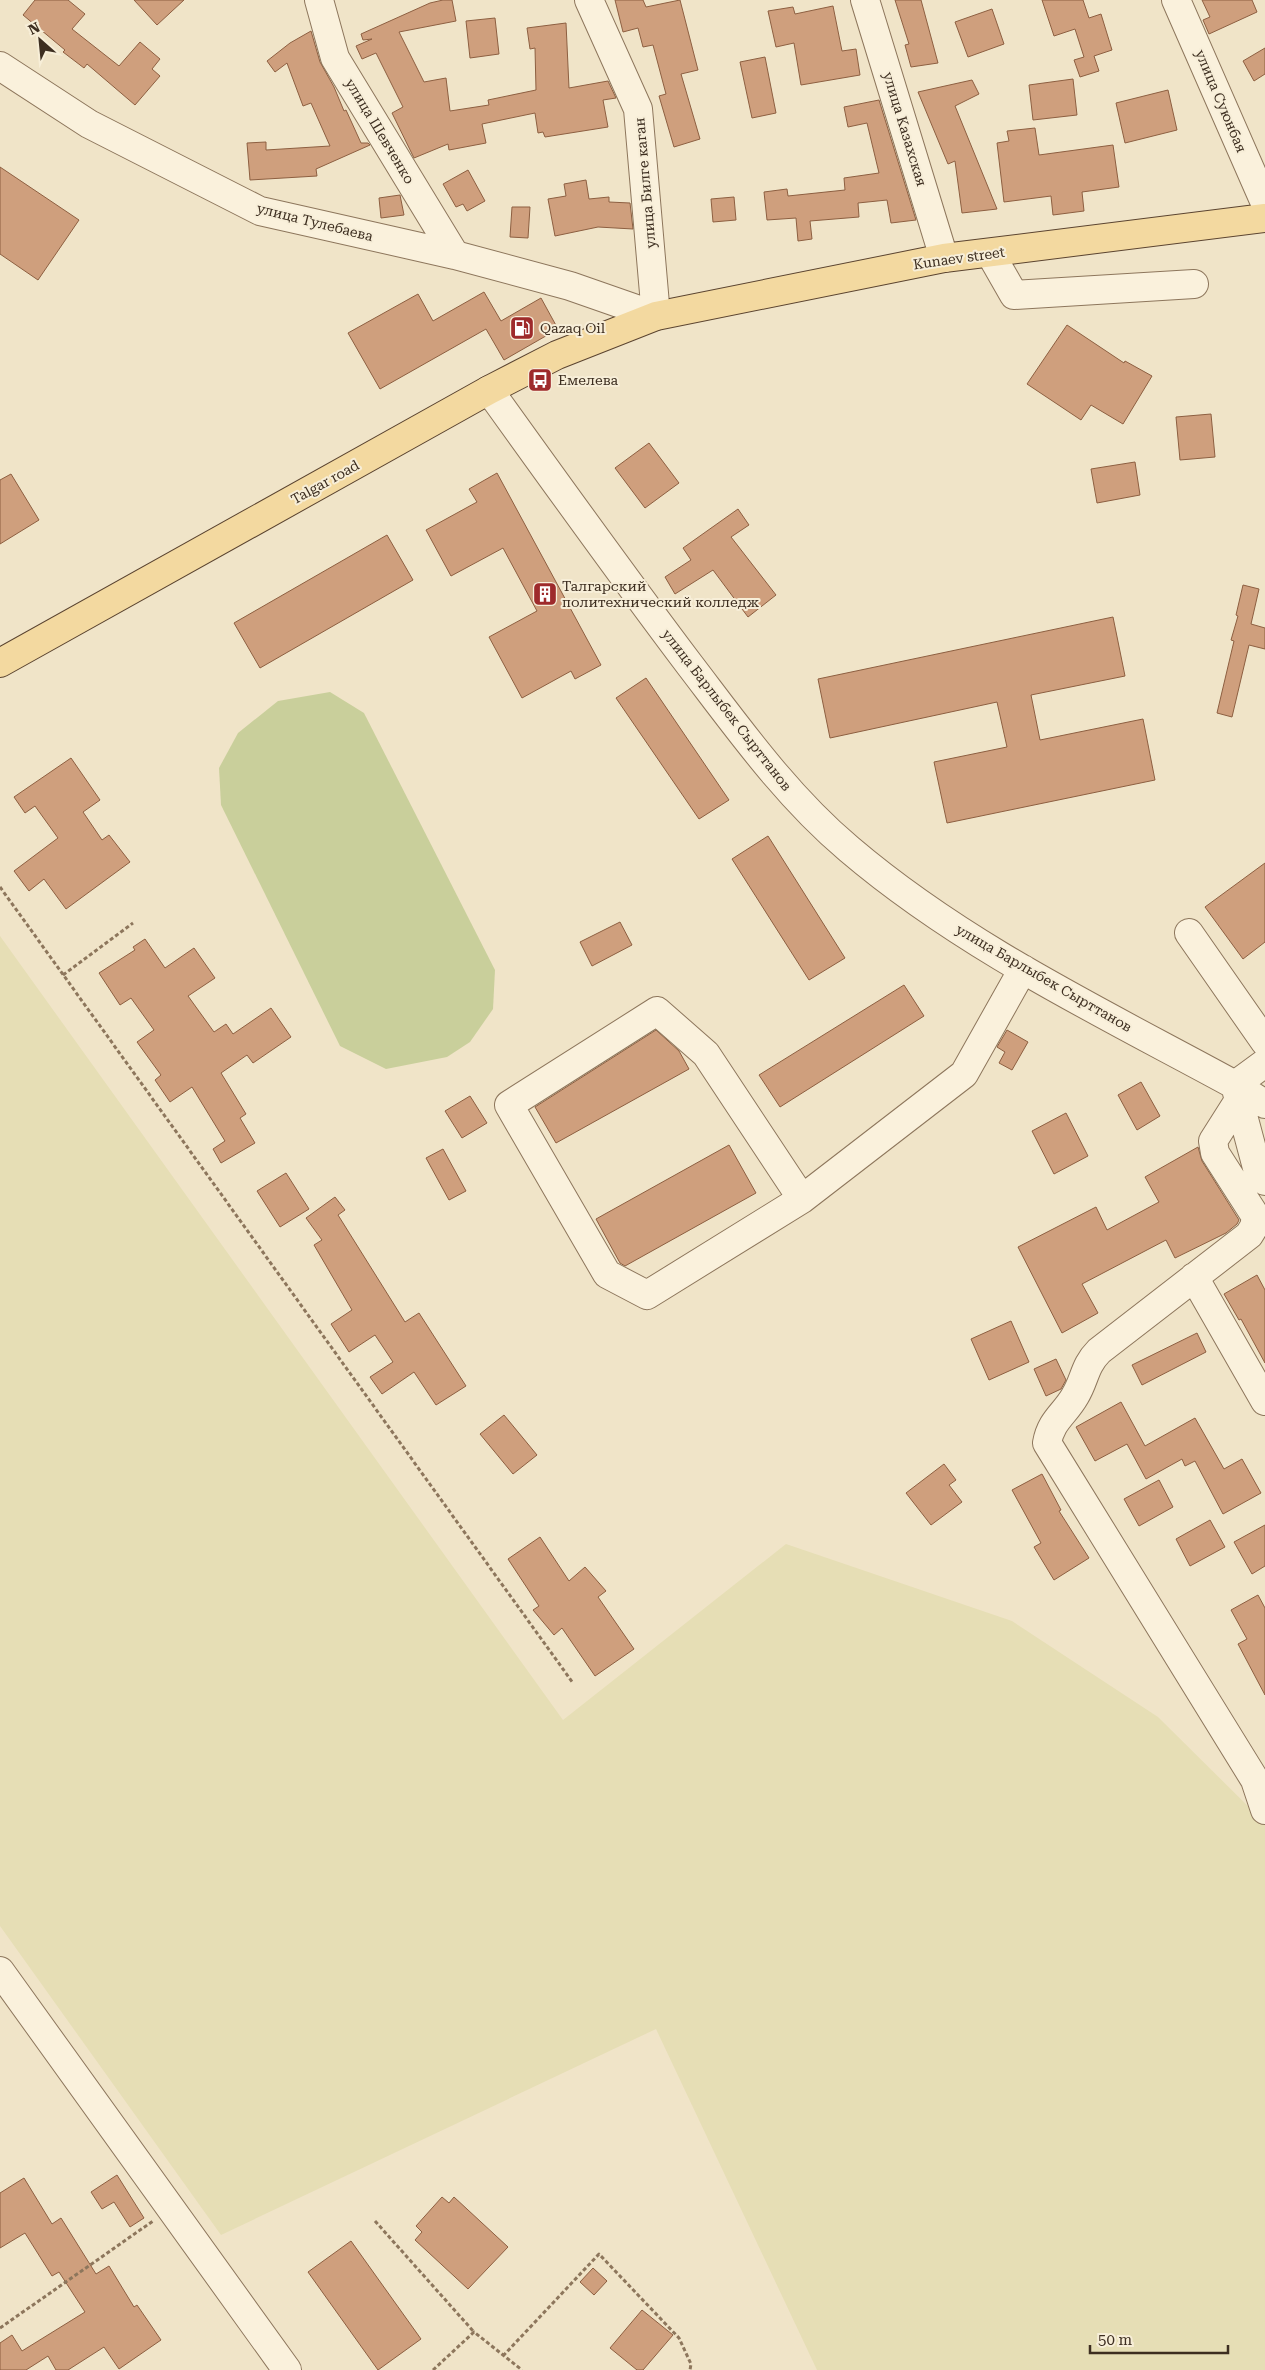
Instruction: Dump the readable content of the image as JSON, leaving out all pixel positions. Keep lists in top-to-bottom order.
{
  "streets": {
    "main road": ["Kunaev street", "Talgar road"],
    "street": [
      "улица Суюнбая",
      "улица Казахская",
      "улица Шевченко",
      "улица Билге каган",
      "улица Тулебаева",
      "улица Барлыбек Сырттанов"
    ]
  },
  "crossings": [
    ["улица Казахская", "Kunaev street"],
    ["улица Шевченко", "улица Тулебаева"],
    ["улица Билге каган", "улица Тулебаева"],
    ["улица Билге каган", "Kunaev street"],
    ["улица Билге каган", "Talgar road"],
    ["улица Тулебаева", "Kunaev street"],
    ["улица Тулебаева", "Talgar road"],
    ["Kunaev street", "Talgar road"],
    ["Talgar road", "улица Барлыбек Сырттанов"]
  ],
  "places": {
    "fuel station": ["Qazaq Oil"],
    "bus stop": ["Емелева"],
    "building": ["Талгарский политехнический колледж"]
  },
  "scale_bar": "50 m",
  "north": "top left"
}
